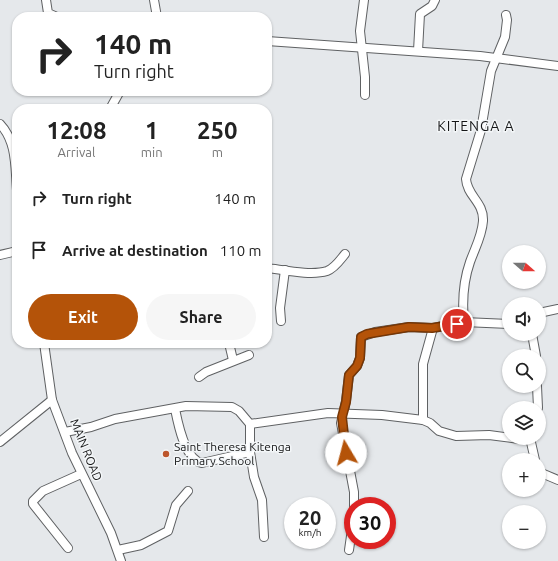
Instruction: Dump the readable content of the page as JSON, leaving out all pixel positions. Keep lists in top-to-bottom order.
{
  "streets": {
    "street": ["MAIN ROAD"]
  },
  "districts": ["KITENGA A"],
  "places": ["Saint Theresa Kitenga Primary School"],
  "north": "right",
  "page": {
    "turn": ["140 m", "Turn right"],
    "eta": [
      "12:08",
      "Arrival",
      "1",
      "min",
      "250",
      "m"
    ],
    "list": [
      {
        "name": "Turn right",
        "value": "140 m"
      },
      {
        "name": "Arrive at destination",
        "value": "110 m"
      }
    ],
    "map_buttons": ["+", "−"],
    "buttons": ["Exit", "Share"],
    "speed": "20 km/h",
    "limit": "30"
  }
}
